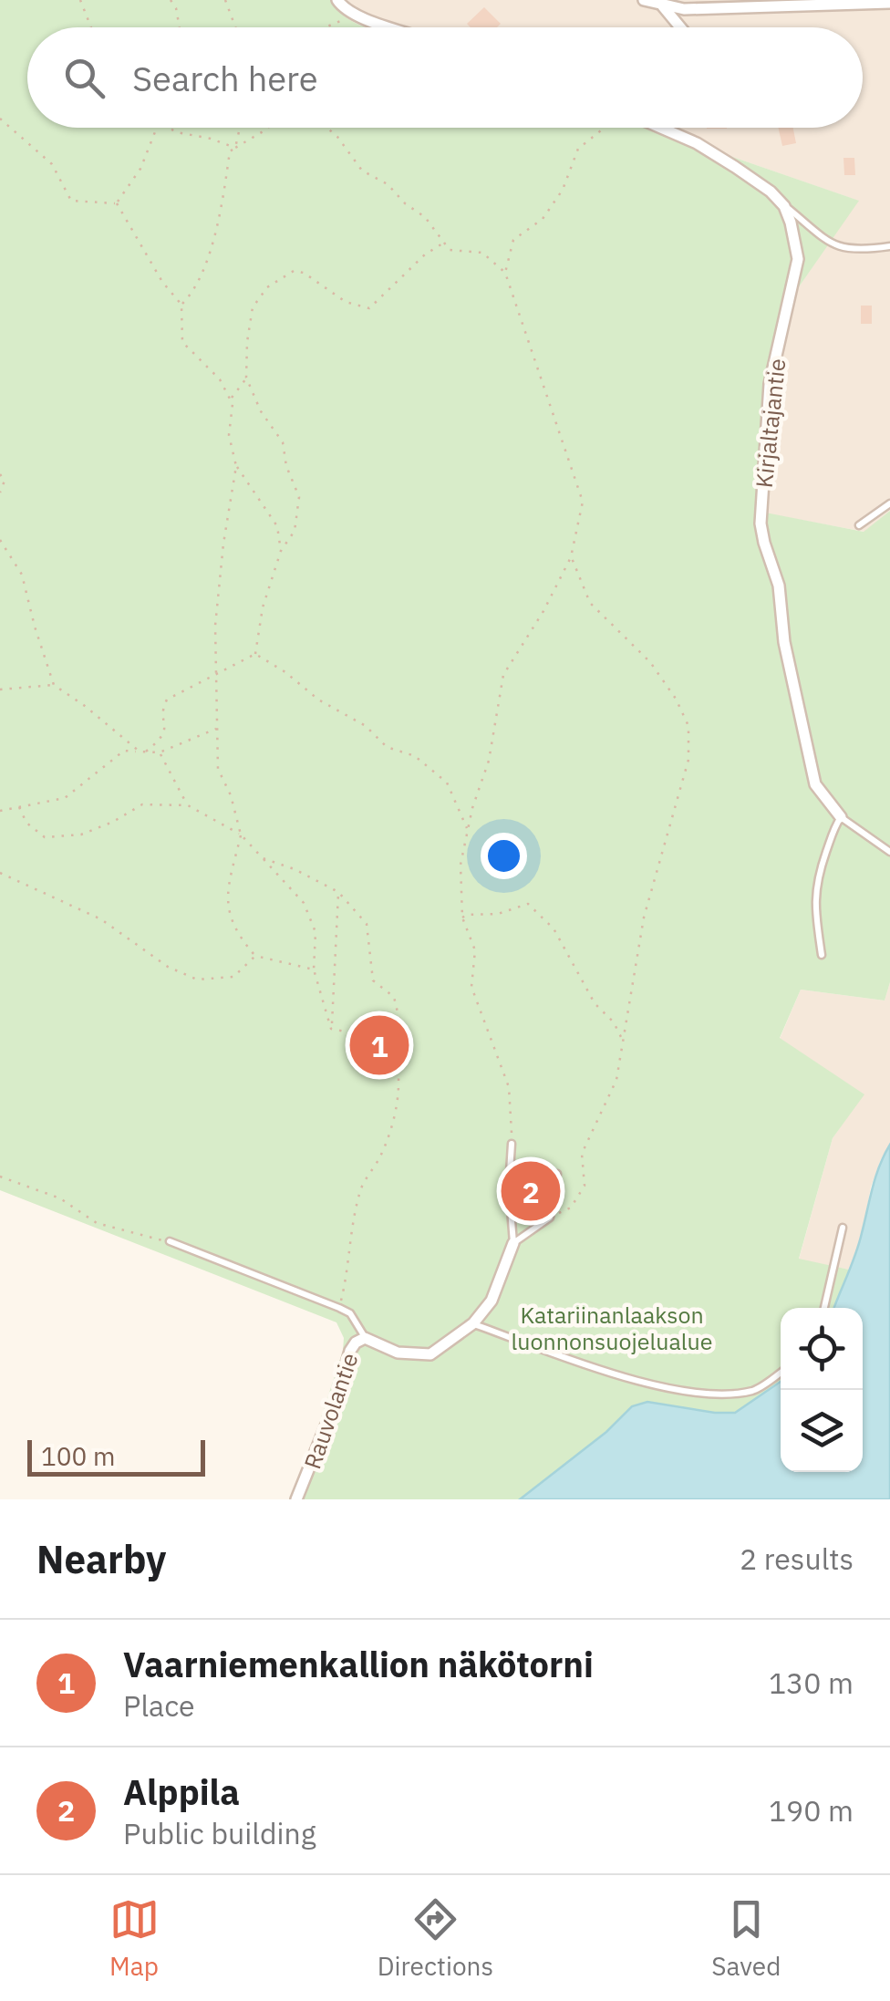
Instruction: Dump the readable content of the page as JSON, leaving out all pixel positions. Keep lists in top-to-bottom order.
{
  "streets": {
    "street": ["Kirjaltajantie", "Rauvolantie"]
  },
  "parks": ["Katariinanlaakson luonnonsuojelualue"],
  "scale_bar": "100 m",
  "page": {
    "search": "Search here",
    "pins": ["1", "2"],
    "scale": "100 m",
    "heading": ["Nearby", "2 results"],
    "list": [
      {
        "mark": "1",
        "name": "Vaarniemenkallion näkötorni",
        "note": "Place",
        "value": "130 m"
      },
      {
        "mark": "2",
        "name": "Alppila",
        "note": "Public building",
        "value": "190 m"
      }
    ],
    "nav": ["Map", "Directions", "Saved"]
  }
}
